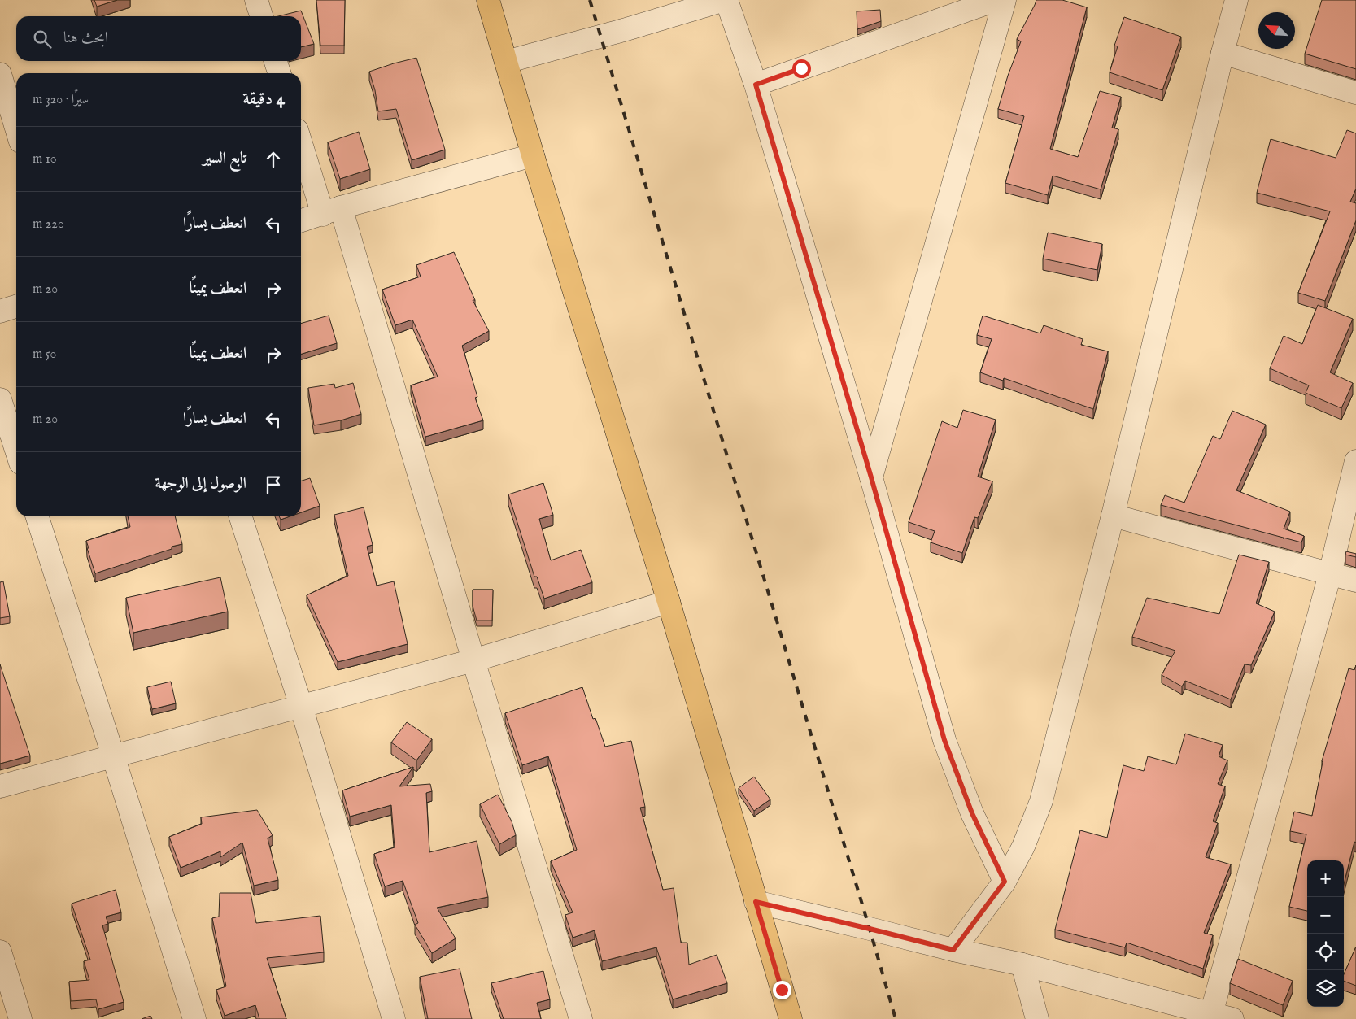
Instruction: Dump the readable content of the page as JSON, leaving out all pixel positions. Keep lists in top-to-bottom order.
{
  "north": "top left",
  "page": {
    "search": "ابحث هنا",
    "heading": ["4 دقيقة", "سيرًا · 320 m"],
    "list": [
      ["تابع السير", "10 m"],
      ["انعطف يسارًا", "220 m"],
      ["انعطف يمينًا", "20 m"],
      ["انعطف يمينًا", "50 m"],
      ["انعطف يسارًا", "20 m"],
      "الوصول إلى الوجهة"
    ],
    "map_buttons": ["+", "−"]
  }
}
